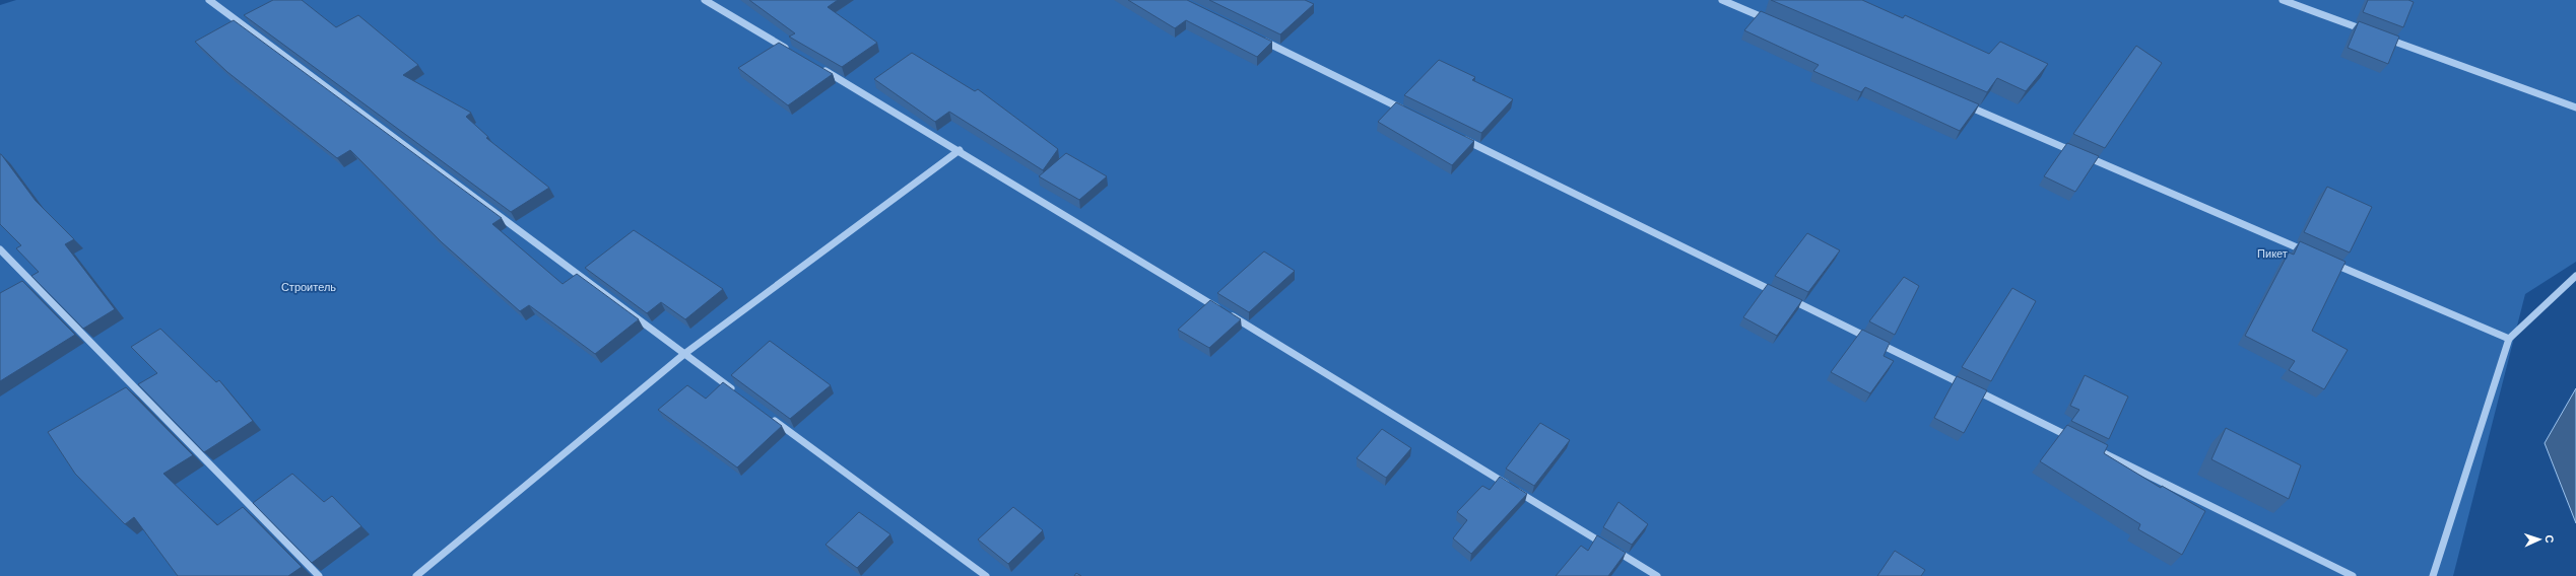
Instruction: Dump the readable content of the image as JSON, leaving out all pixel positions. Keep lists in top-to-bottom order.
{
  "parks": ["Пикет", "Строитель"],
  "north": "right"
}
